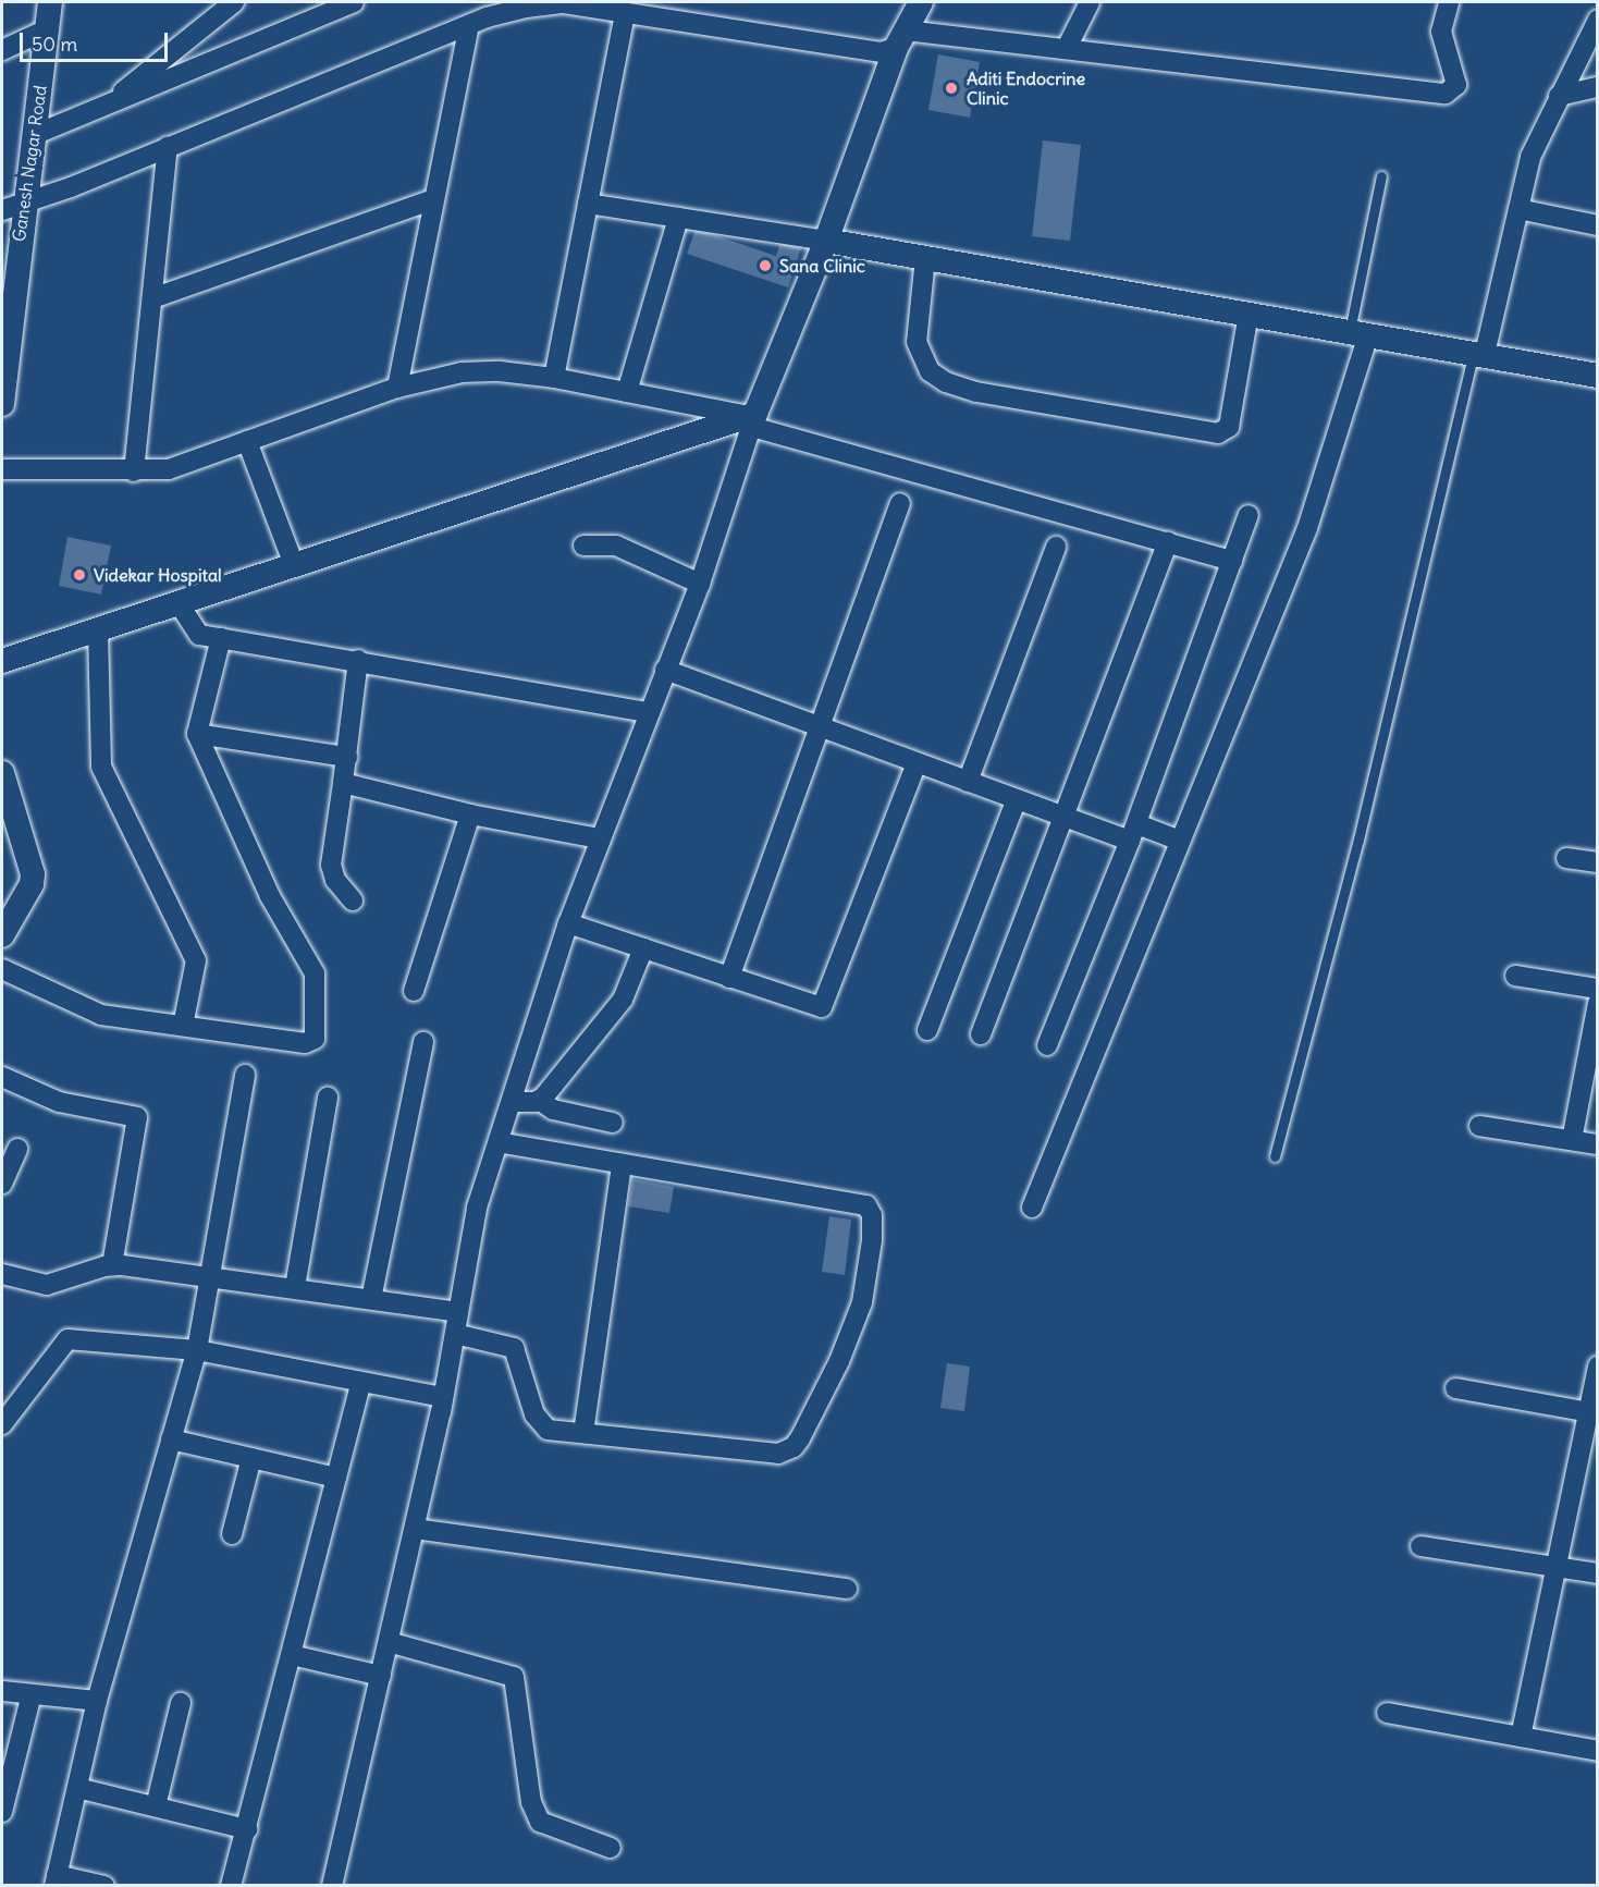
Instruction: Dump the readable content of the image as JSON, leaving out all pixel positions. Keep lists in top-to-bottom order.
{
  "streets": {
    "street": ["Ganesh Nagar Road"]
  },
  "places": ["Aditi Endocrine Clinic", "Sana Clinic", "Videkar Hospital"],
  "scale_bar": "50 m"
}
